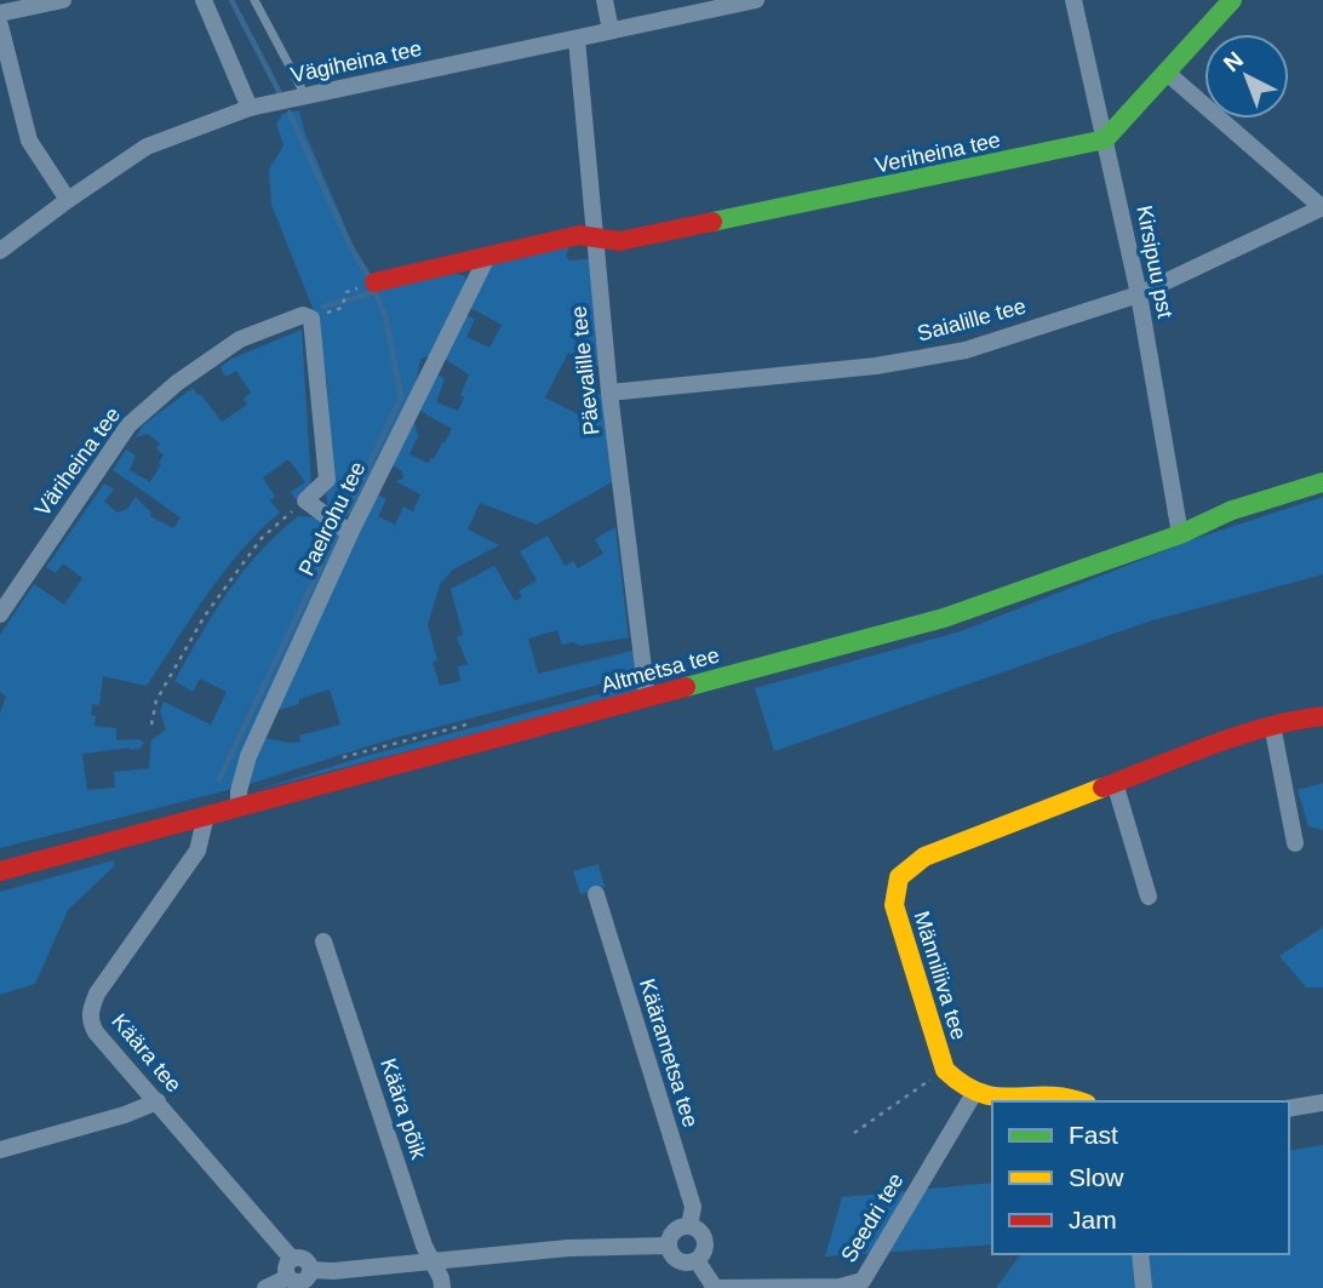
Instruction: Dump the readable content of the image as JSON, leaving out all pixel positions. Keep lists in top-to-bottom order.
{
  "streets": {
    "street": [
      "Vägiheina tee",
      "Veriheina tee",
      "Kirsipuu pst",
      "Saialille tee",
      "Päevalille tee",
      "Väriheina tee",
      "Paelrohu tee",
      "Altmetsa tee",
      "Männiliiva tee",
      "Käära tee",
      "Käärametsa tee",
      "Käära põik",
      "Seedri tee"
    ]
  },
  "crossings": [
    ["Vägiheina tee", "Päevalille tee"],
    ["Veriheina tee", "Kirsipuu pst"],
    ["Veriheina tee", "Päevalille tee"],
    ["Kirsipuu pst", "Saialille tee"],
    ["Kirsipuu pst", "Altmetsa tee"],
    ["Saialille tee", "Päevalille tee"],
    ["Päevalille tee", "Altmetsa tee"],
    ["Paelrohu tee", "Altmetsa tee"],
    ["Altmetsa tee", "Käära tee"],
    ["Männiliiva tee", "Seedri tee"]
  ],
  "legend": ["Fast", "Slow", "Jam"],
  "north": "top left"
}
